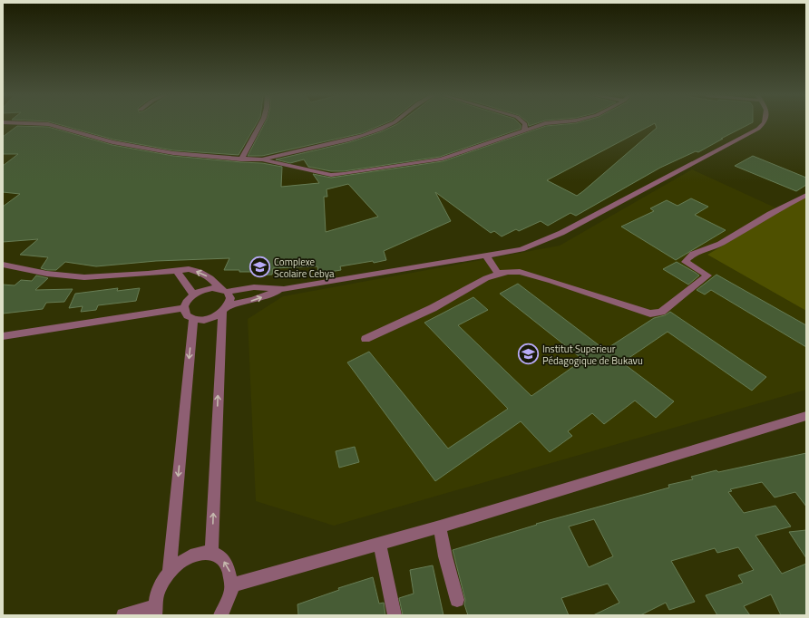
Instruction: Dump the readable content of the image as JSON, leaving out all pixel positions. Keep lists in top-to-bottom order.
{
  "places": {
    "school or university": ["Complexe Scolaire Cebya", "Institut Superieur Pédagogique de Bukavu"]
  }
}
